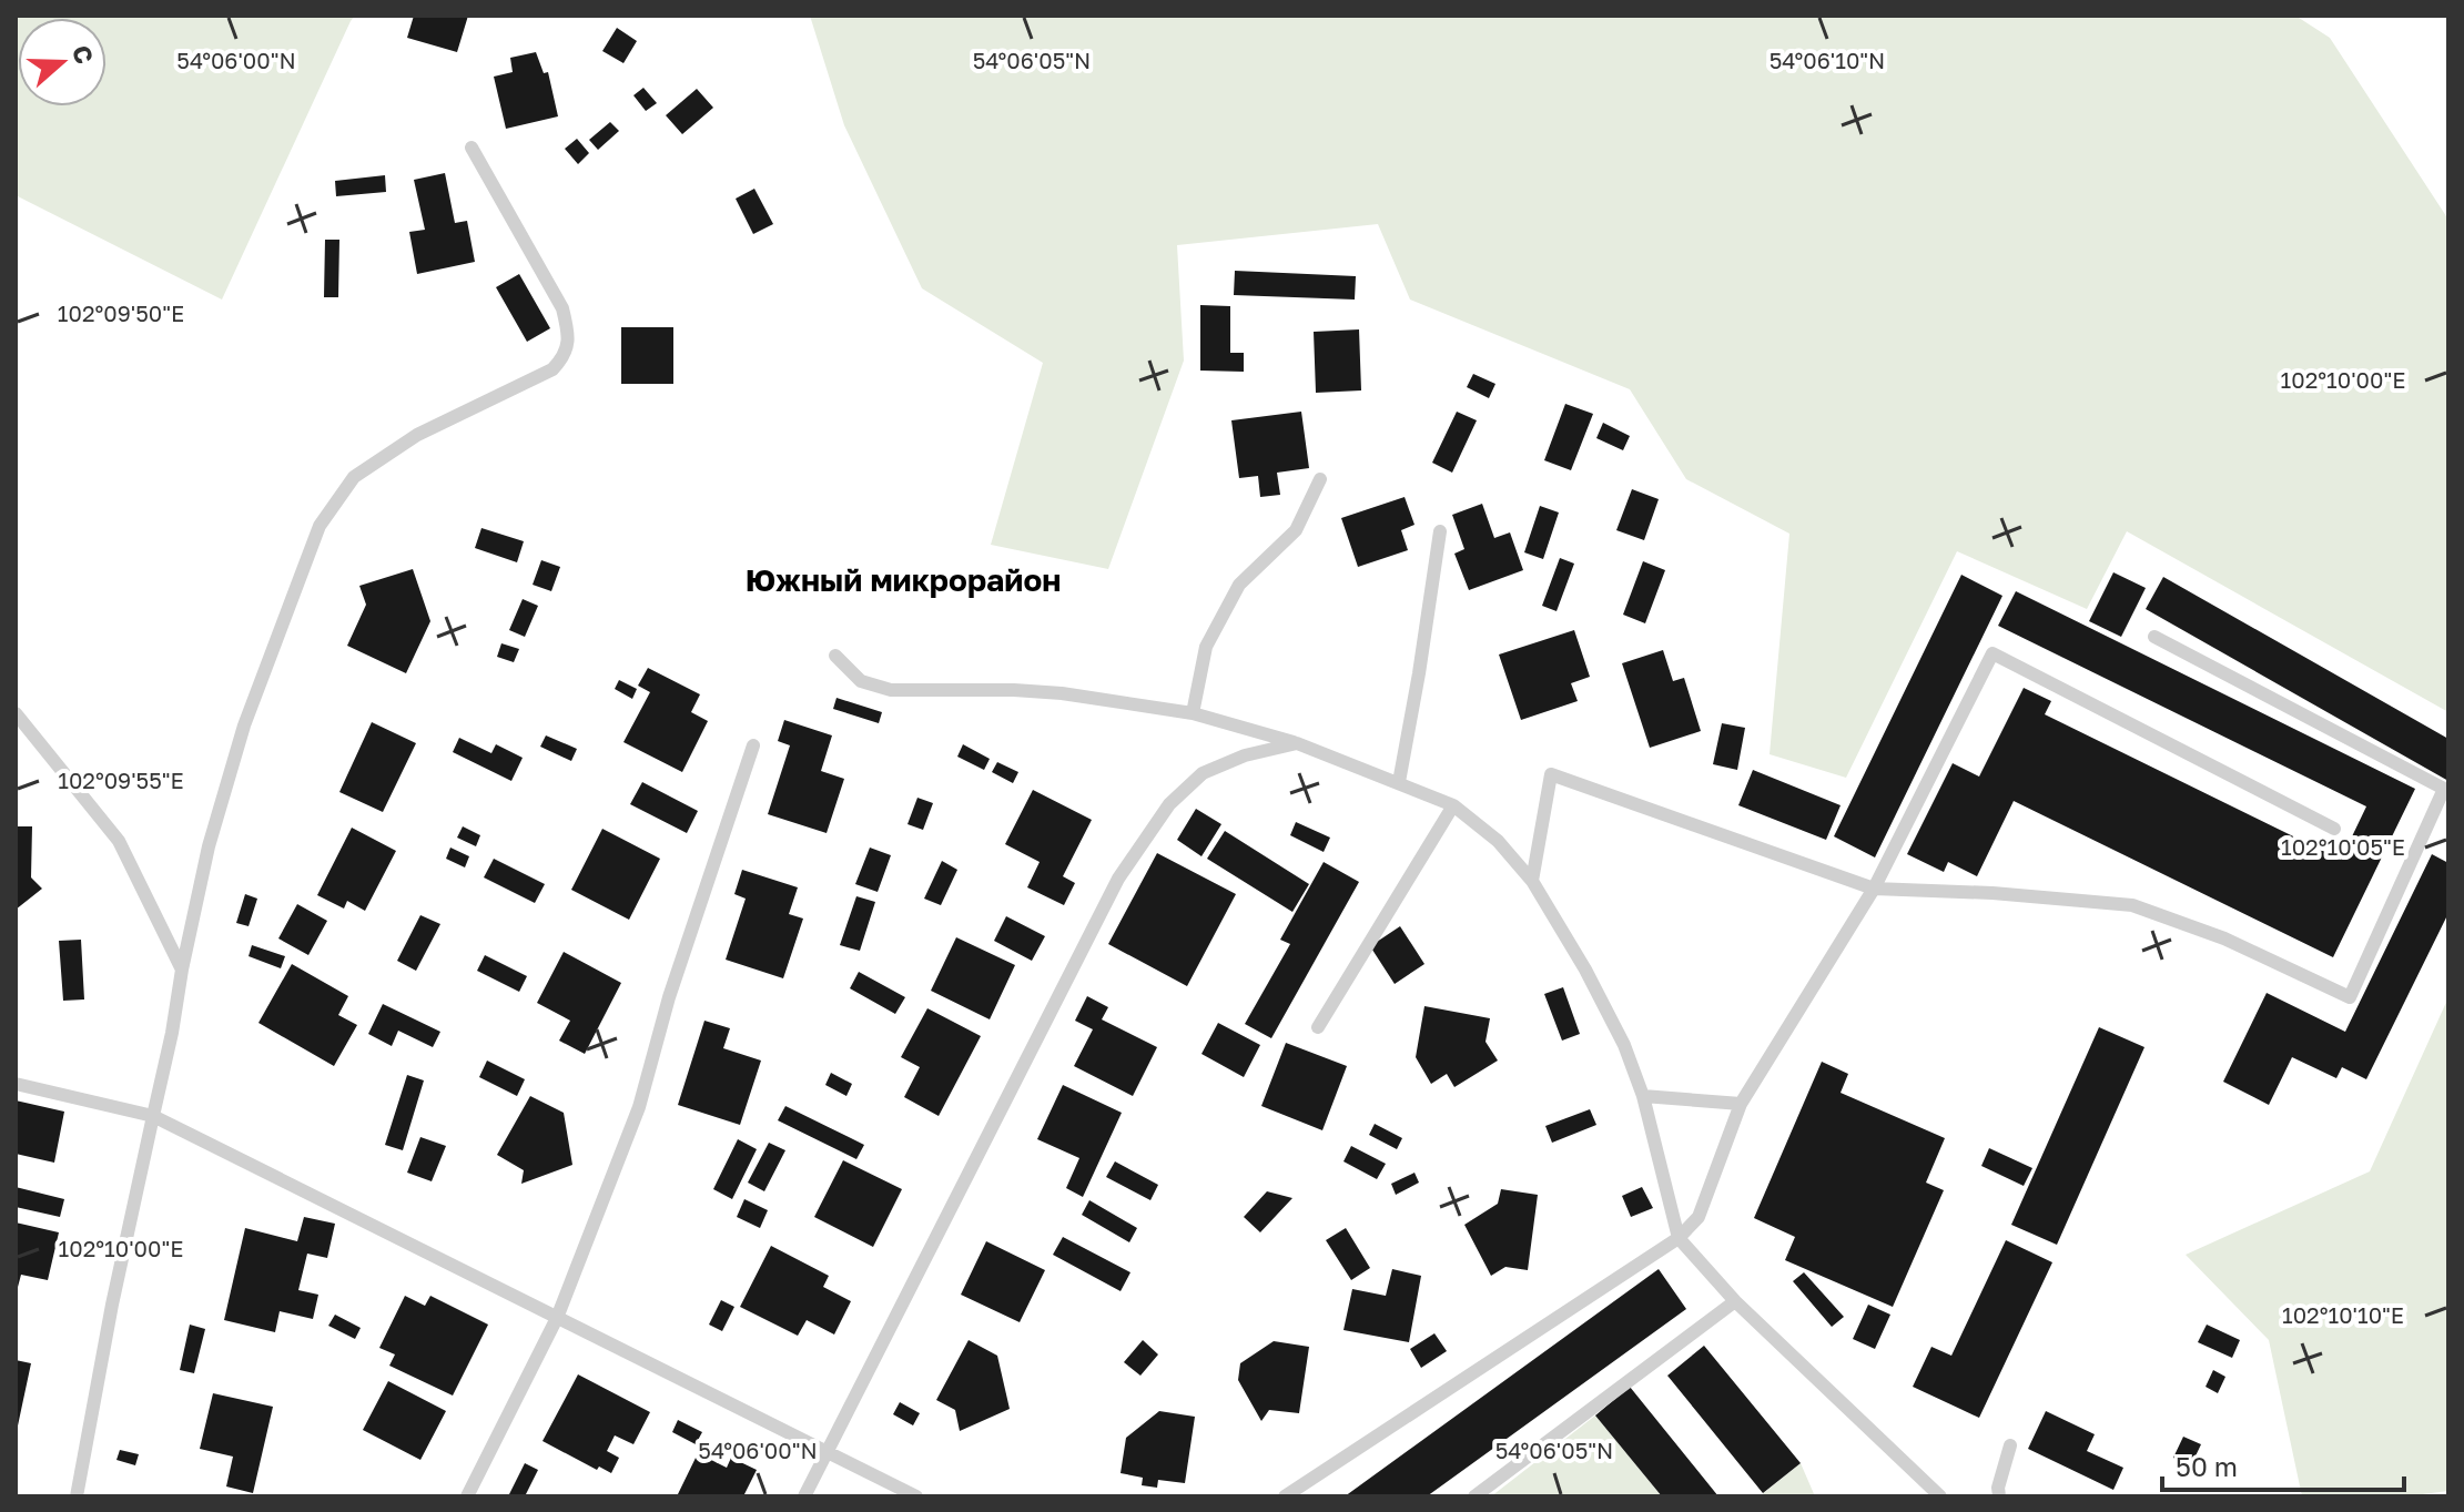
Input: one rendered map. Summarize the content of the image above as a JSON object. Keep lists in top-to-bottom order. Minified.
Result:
{"districts":["Южный микрорайон"],"scale_bar":"50 m","north":"right","coordinates":["54°06'00\"N","54°06'05\"N","54°06'10\"N","102°09'50\"E","102°10'00\"E","102°09'55\"E","102°10'05\"E","102°10'10\"E"]}
